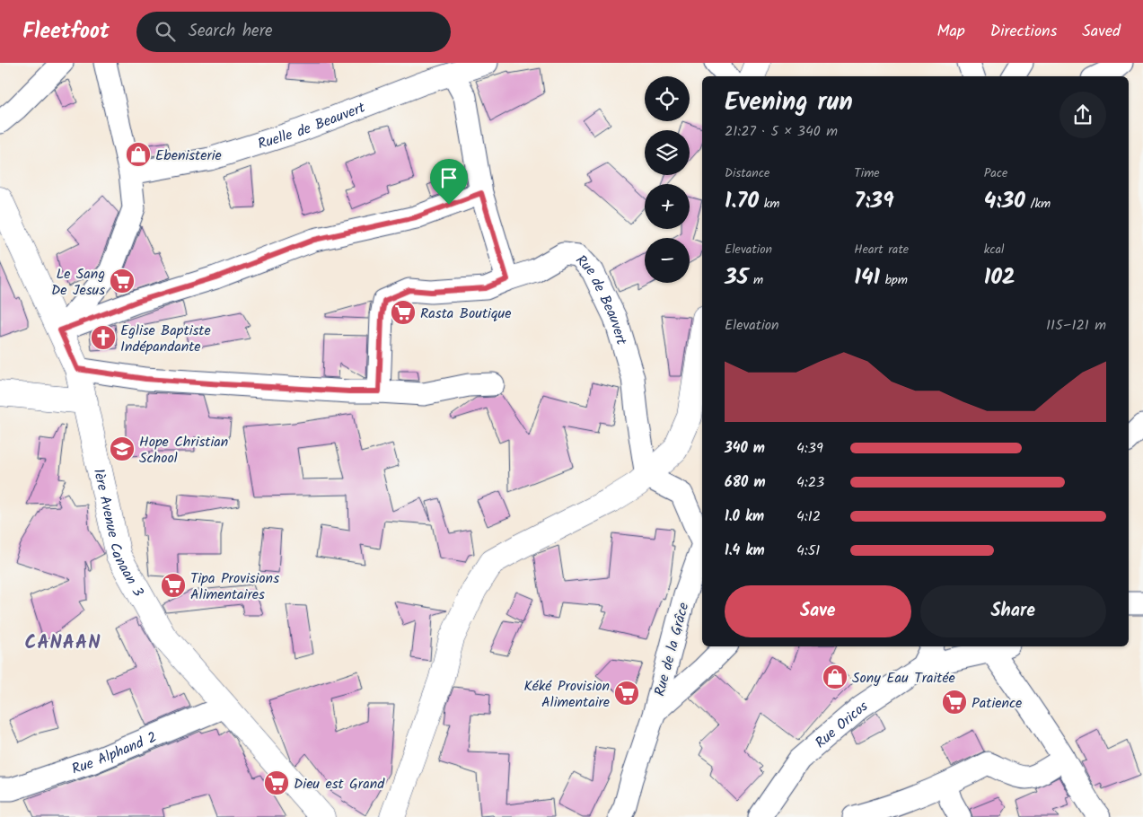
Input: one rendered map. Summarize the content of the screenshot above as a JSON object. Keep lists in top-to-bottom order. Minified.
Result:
{"streets":{"street":["Ruelle de Beauvert","Rue de Beauvert","1ère Avenue Canaan 3","Rue de la Grâce","Rue Oricos","Rue Alphand 2"]},"crossings":[["Rue de Beauvert","Rue de la Grâce"],["1ère Avenue Canaan 3","Rue Alphand 2"]],"districts":["CANAAN"],"places":{"shop":["Ebenisterie","Sony Eau Traitée"],"supermarket":["Le Sang De Jesus","Rasta Boutique","Tipa Provisions Alimentaires","Kéké Provision Alimentaire","Patience","Dieu est Grand"],"church":["Eglise Baptiste Indépandante"],"school or university":["Hope Christian School"]},"page":{"header":"Fleetfoot","search":"Search here","nav":["Map","Directions","Saved"],"map_buttons":["+","−"],"heading":["Evening run","21:27 · 5 × 340 m"],"stats":[["Distance","1.70 km"],["Time","7:39"],["Pace","4:30 /km"],["Elevation","35 m"],["Heart rate","141 bpm"],["kcal","102"]],"chart":["Elevation","115–121 m"],"list":[{"name":"340 m","note":"4:39"},{"name":"680 m","note":"4:23"},{"name":"1.0 km","note":"4:12"},{"name":"1.4 km","note":"4:51"}],"buttons":["Save","Share"]}}
